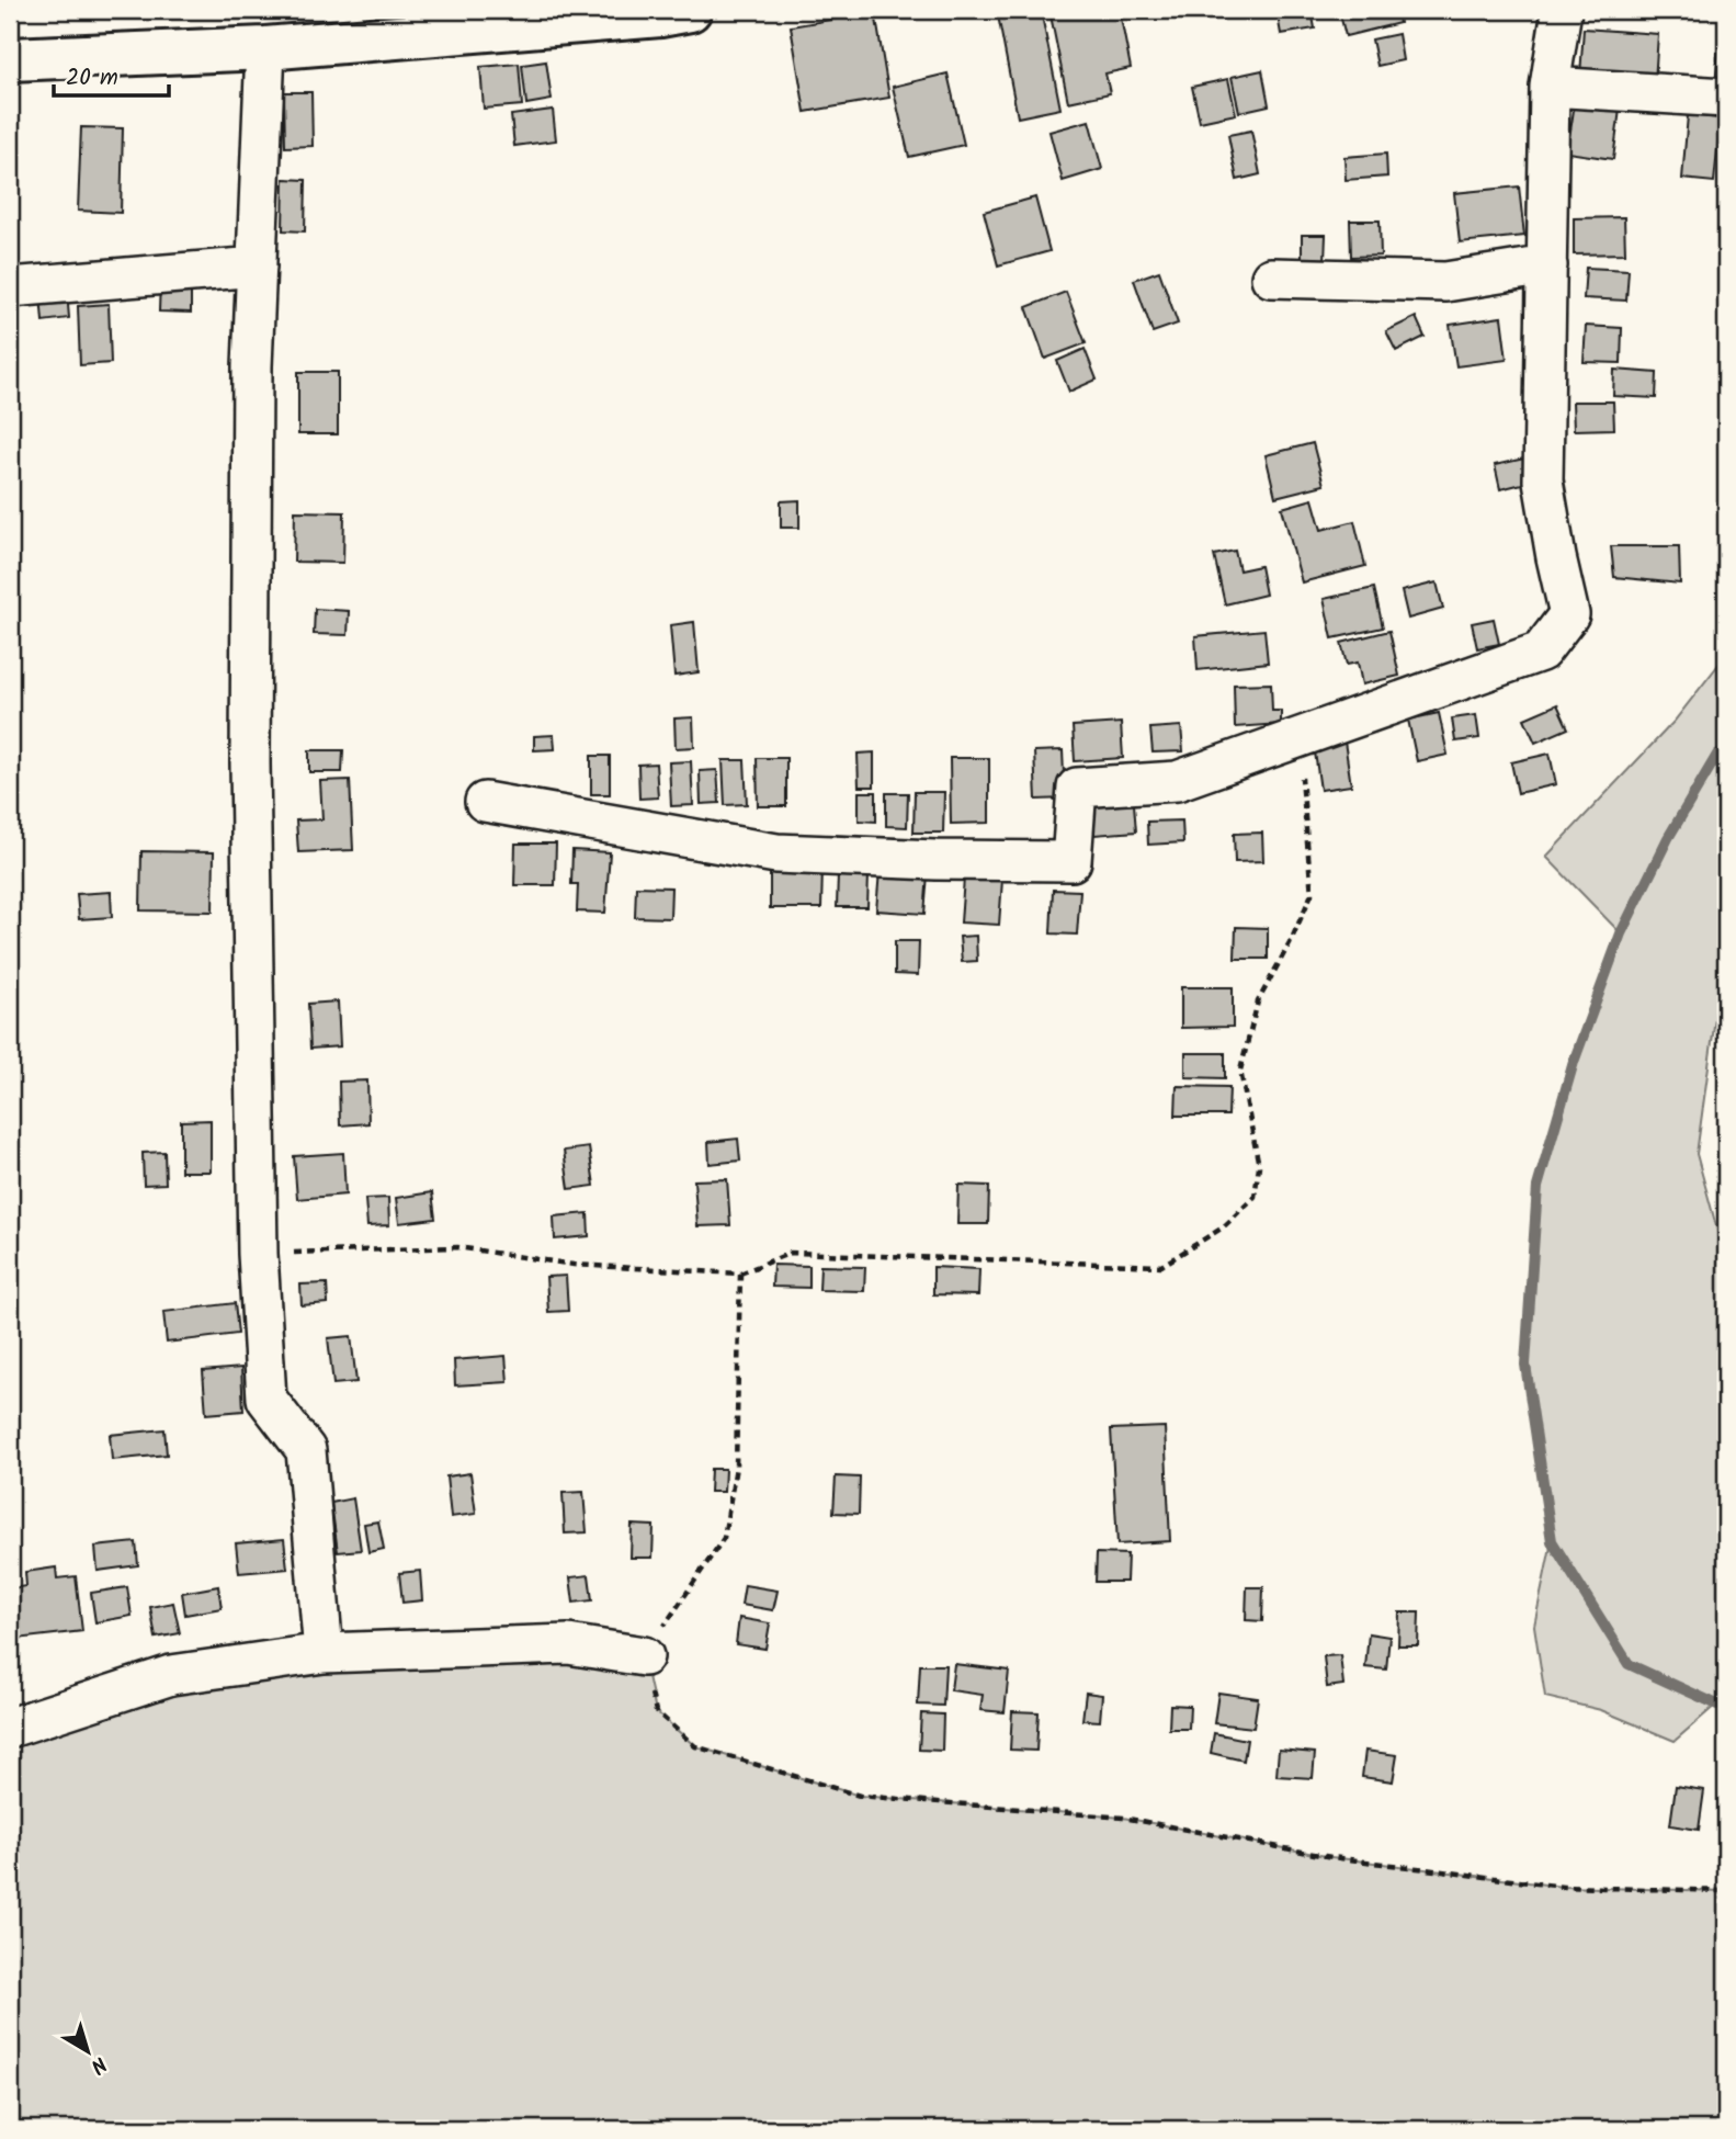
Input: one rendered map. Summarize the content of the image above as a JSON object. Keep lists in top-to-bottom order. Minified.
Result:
{"scale_bar":"20 m","north":"bottom right"}
